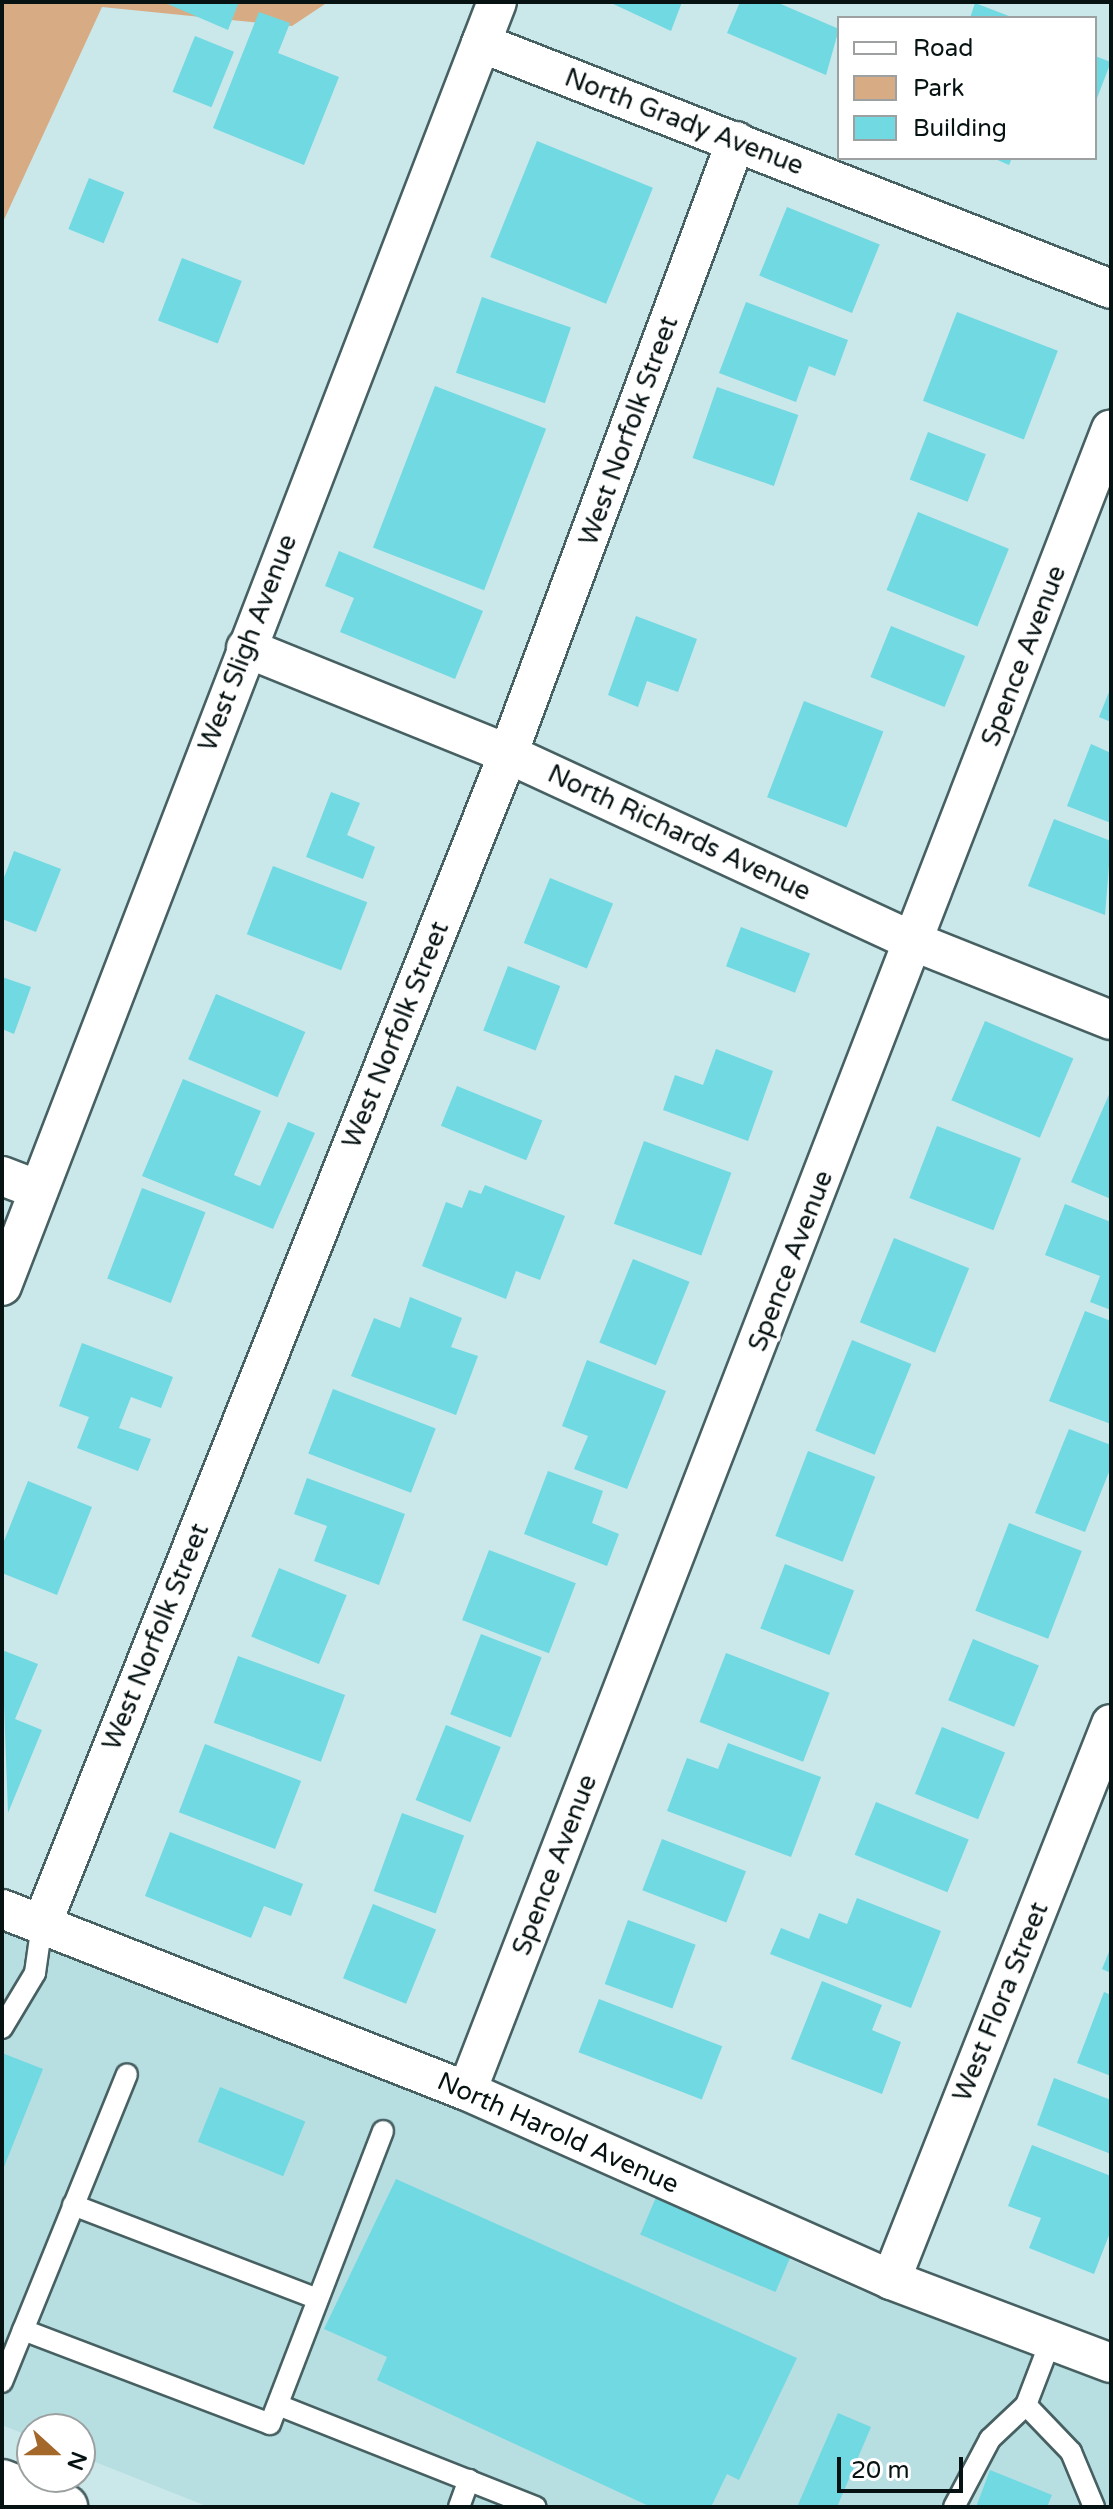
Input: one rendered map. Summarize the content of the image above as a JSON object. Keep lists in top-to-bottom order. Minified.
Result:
{"streets":{"street":["North Grady Avenue","West Norfolk Street","West Sligh Avenue","Spence Avenue","North Richards Avenue","West Flora Street","North Harold Avenue"]},"crossings":[["North Grady Avenue","West Norfolk Street"],["North Grady Avenue","West Sligh Avenue"],["West Norfolk Street","North Richards Avenue"],["West Norfolk Street","North Harold Avenue"],["West Sligh Avenue","North Richards Avenue"],["Spence Avenue","North Richards Avenue"],["Spence Avenue","North Harold Avenue"],["West Flora Street","North Harold Avenue"]],"legend":["Road","Park","Building"],"scale_bar":"20 m","north":"right"}
